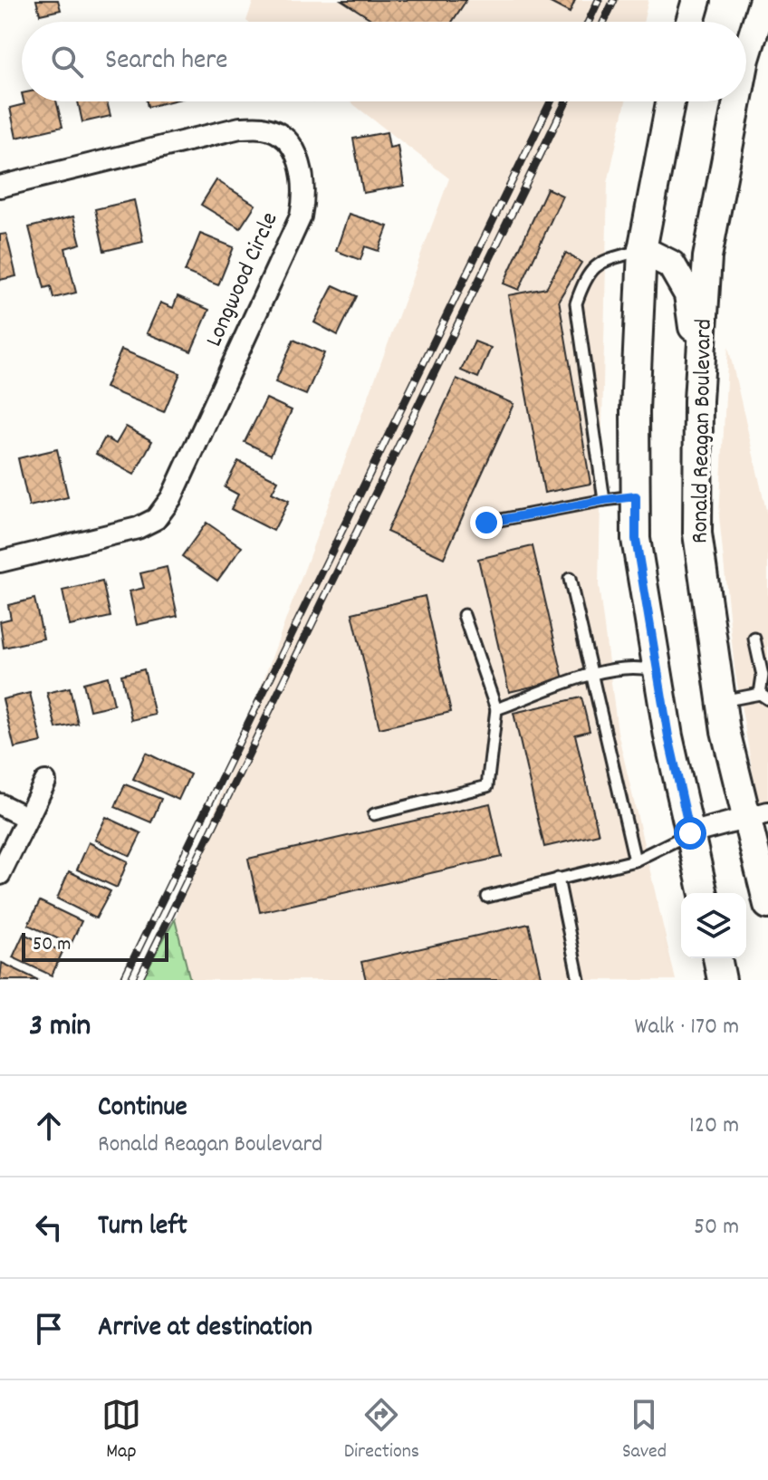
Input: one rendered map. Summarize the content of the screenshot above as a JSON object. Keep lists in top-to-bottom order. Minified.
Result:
{"streets":{"main road":["Ronald Reagan Boulevard"],"street":["Longwood Circle"]},"scale_bar":"50 m","page":{"search":"Search here","scale":"50 m","heading":["3 min","Walk · 170 m"],"list":[["Continue","Ronald Reagan Boulevard","120 m"],["Turn left","50 m"],"Arrive at destination"],"nav":["Map","Directions","Saved"]}}
